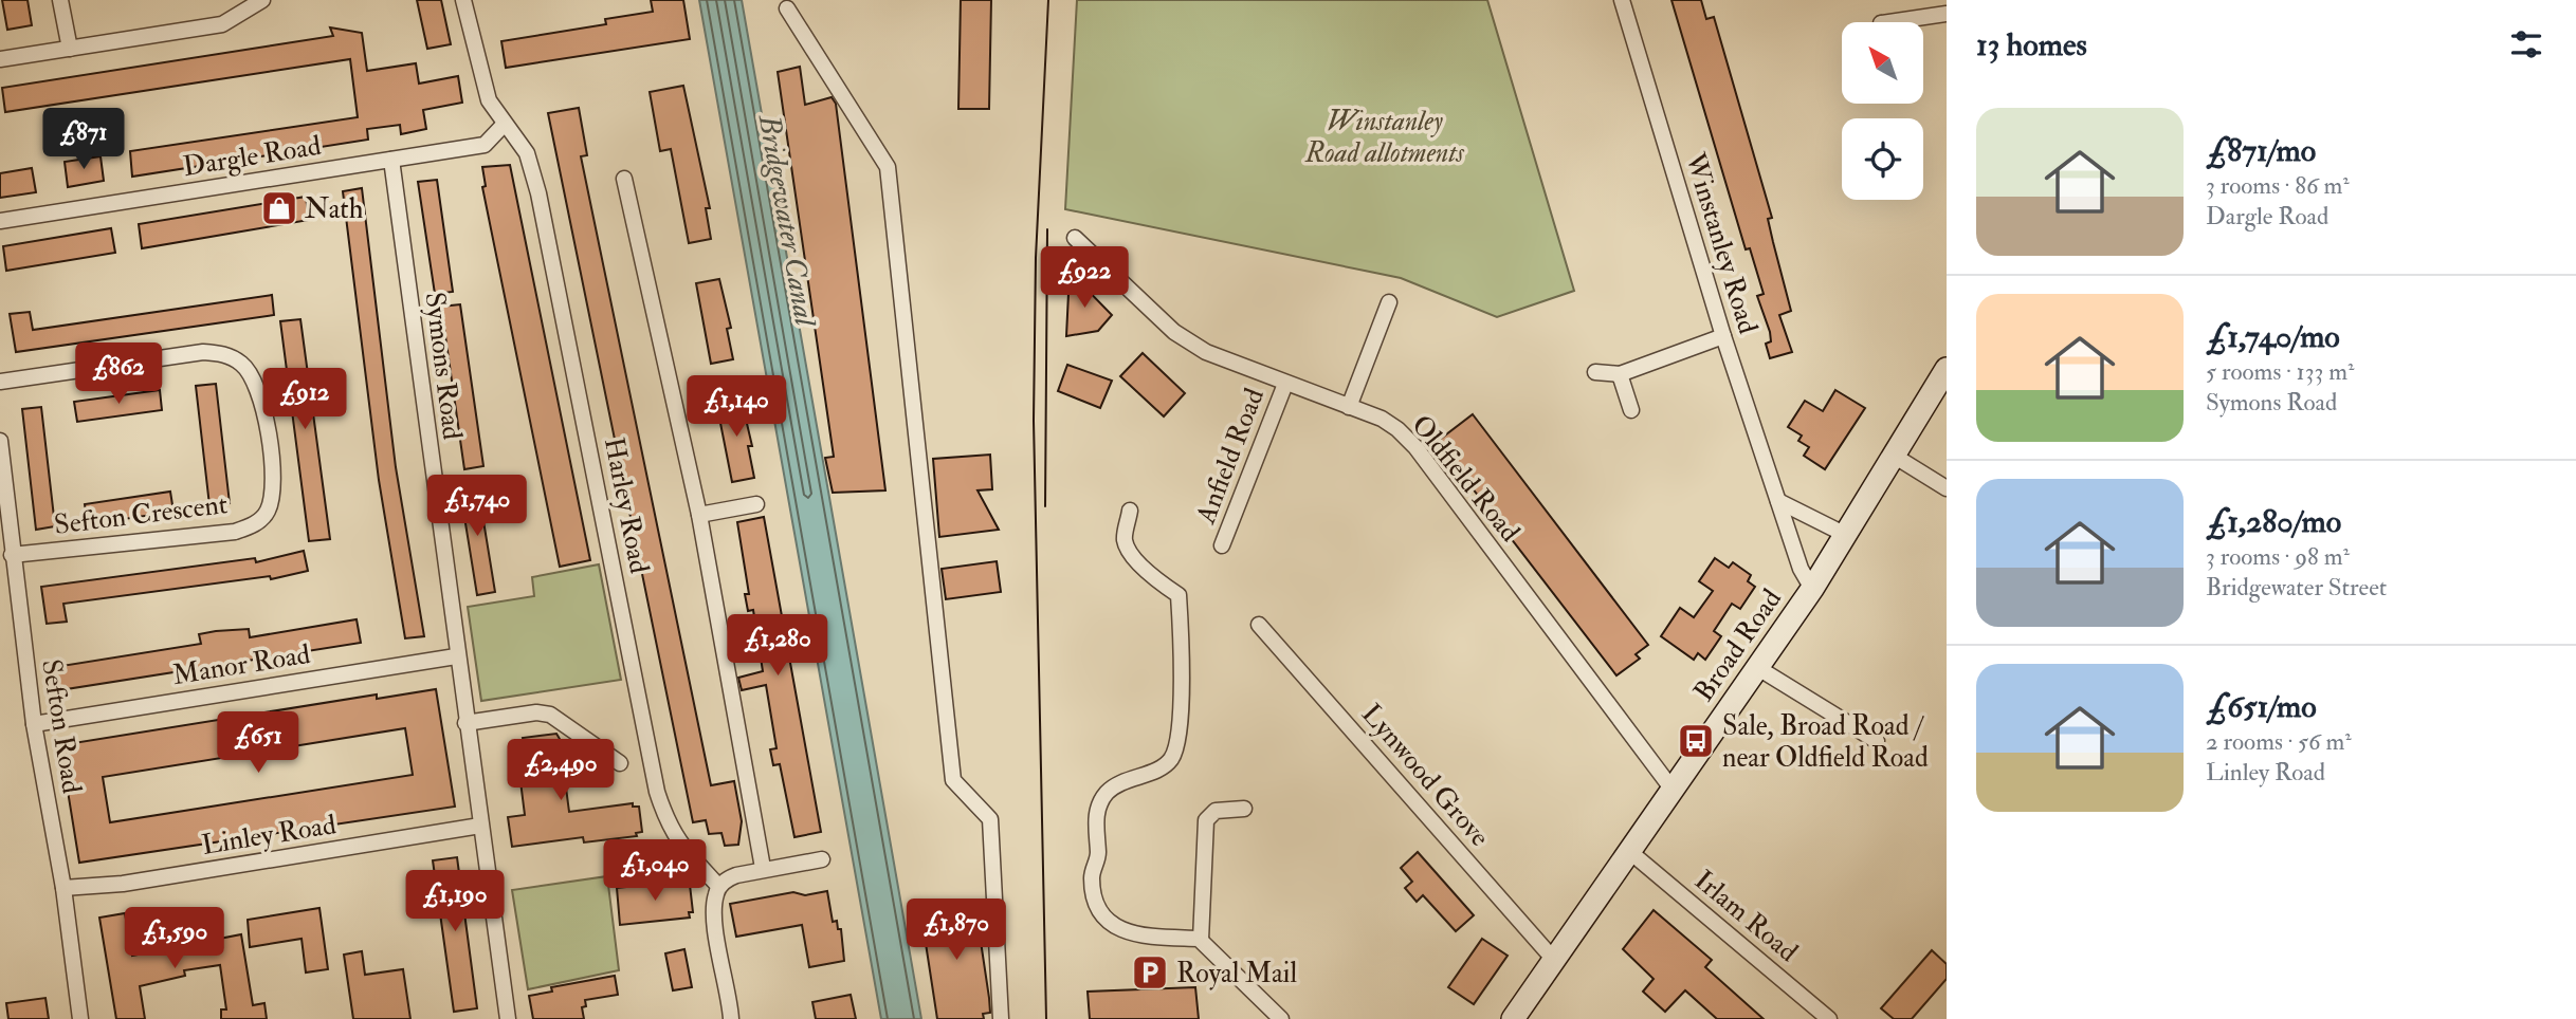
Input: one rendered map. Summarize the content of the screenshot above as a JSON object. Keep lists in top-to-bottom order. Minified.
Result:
{"streets":{"street":["Dargle Road","Winstanley Road","Symons Road","Anfield Road","Oldfield Road","Harley Road","Sefton Crescent","Broad Road","Manor Road","Sefton Road","Lynwood Grove","Linley Road","Irlam Road"]},"crossings":[["Dargle Road","Symons Road"],["Dargle Road","Harley Road"],["Winstanley Road","Broad Road"],["Symons Road","Manor Road"],["Symons Road","Linley Road"],["Anfield Road","Oldfield Road"],["Oldfield Road","Broad Road"],["Sefton Crescent","Sefton Road"],["Broad Road","Lynwood Grove"],["Broad Road","Irlam Road"],["Manor Road","Sefton Road"],["Sefton Road","Linley Road"]],"water":["Bridgewater Canal"],"parks":["Winstanley Road allotments"],"places":{"shop":["Nath"],"bus stop":["Sale, Broad Road / near Oldfield Road"],"parking":["Royal Mail"]},"north":"top left","page":{"heading":"13 homes","list":[{"name":"£871/mo","note":"3 rooms · 86 m² · Dargle Road"},{"name":"£1,740/mo","note":"5 rooms · 133 m² · Symons Road"},{"name":"£1,280/mo","note":"3 rooms · 98 m² · Bridgewater Street"},{"name":"£651/mo","note":"2 rooms · 56 m² · Linley Road"}],"price":["£871","£922","£862","£912","£1,140","£1,740","£1,280","£651","£2,490","£1,040","£1,190","£1,870","£1,590"]}}
